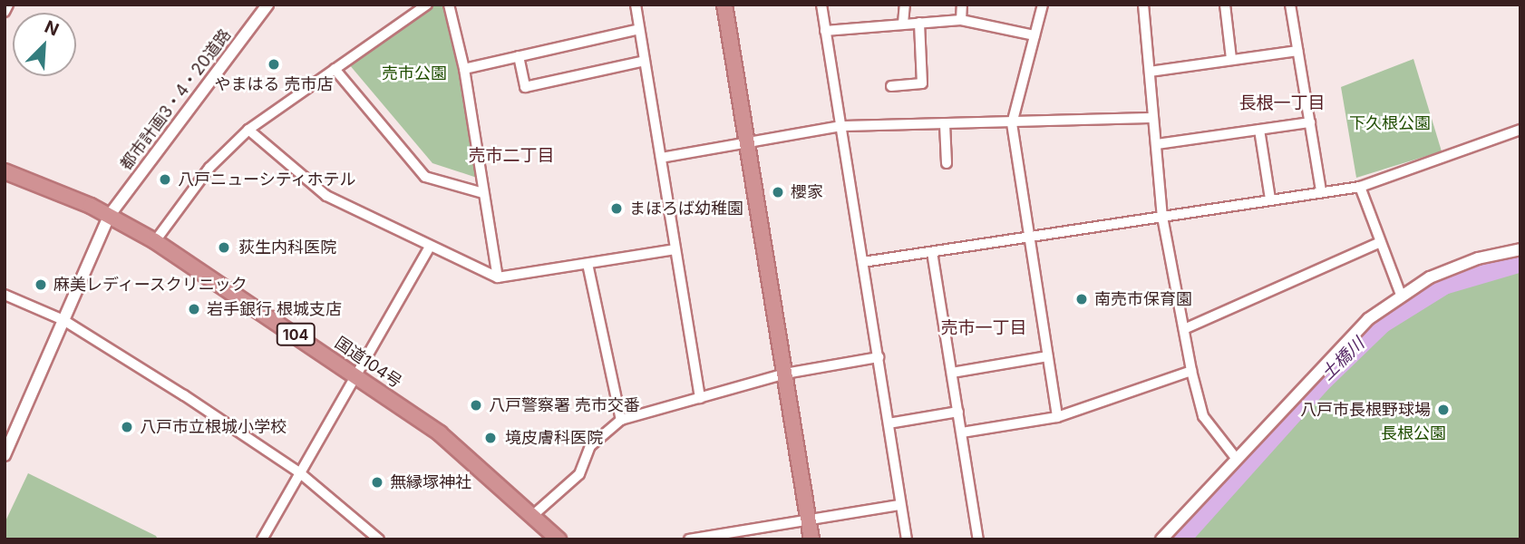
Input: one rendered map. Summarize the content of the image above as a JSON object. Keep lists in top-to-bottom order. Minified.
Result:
{"streets":{"highway":["104","国道104号"],"street":["都市計画3・4・20道路"]},"crossings":[["都市計画3・4・20道路","国道104号"]],"districts":["長根一丁目","売市二丁目","売市一丁目"],"water":["土橋川"],"parks":["売市公園","下久根公園","長根公園"],"places":["やまはる 売市店","八戸ニューシティホテル","櫻家","まほろば幼稚園","荻生内科医院","麻美レディースクリニック","南売市保育園","岩手銀行 根城支店","八戸警察署 売市交番","八戸市長根野球場","八戸市立根城小学校","境皮膚科医院","無縁塚神社"],"north":"top right"}
